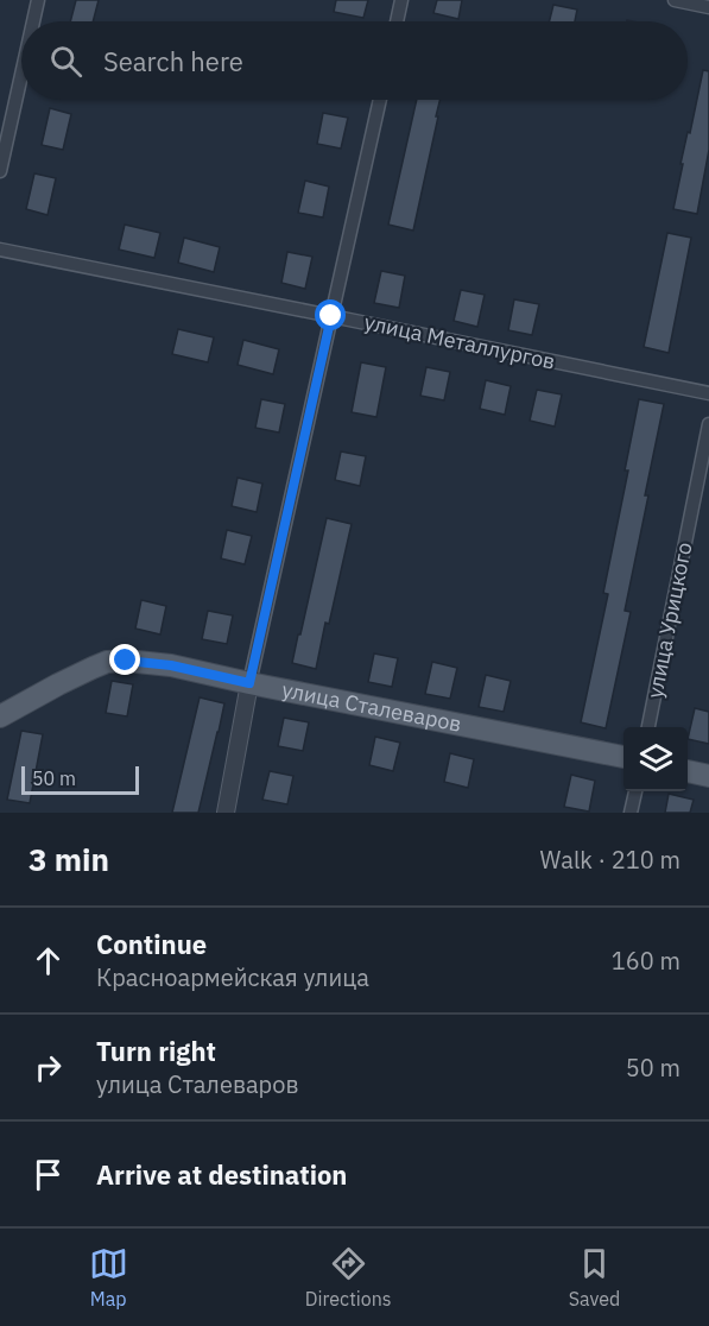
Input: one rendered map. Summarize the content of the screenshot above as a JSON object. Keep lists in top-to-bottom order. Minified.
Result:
{"streets":{"main road":["улица Сталеваров"],"street":["улица Металлургов","улица Урицкого"]},"scale_bar":"50 m","page":{"search":"Search here","scale":"50 m","heading":["3 min","Walk · 210 m"],"list":[["Continue","Красноармейская улица","160 m"],["Turn right","улица Сталеваров","50 m"],"Arrive at destination"],"nav":["Map","Directions","Saved"]}}
